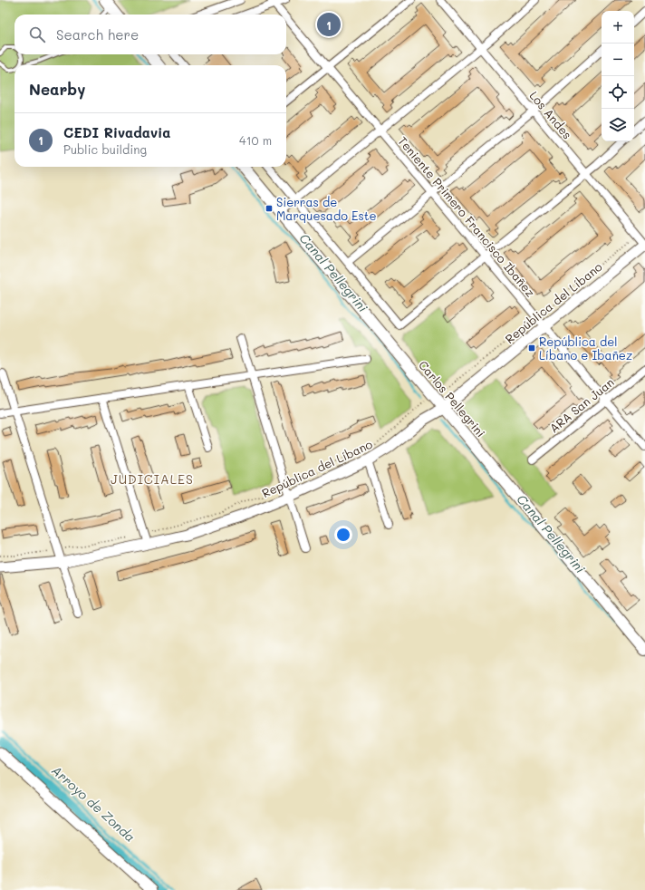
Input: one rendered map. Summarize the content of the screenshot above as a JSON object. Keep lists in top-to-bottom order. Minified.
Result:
{"streets":{"main road":["Carlos Pellegrini"],"street":["Los Andes","Teniente Primero Francisco Ibañez","República del Líbano","ARA San Juan"]},"crossings":[["Los Andes","República del Líbano"],["Teniente Primero Francisco Ibañez","República del Líbano"],["Teniente Primero Francisco Ibañez","ARA San Juan"],["República del Líbano","Carlos Pellegrini"]],"districts":["JUDICIALES"],"water":["Canal Pellegrini","Arroyo de Zonda"],"places":{"transit":["Sierras de Marquesado Este","República del Líbano e Ibañez"]},"page":{"map_buttons":["+","−"],"pins":"1","search":"Search here","heading":"Nearby","list":[{"mark":"1","name":"CEDI Rivadavia","note":"Public building","value":"410 m"}]}}
